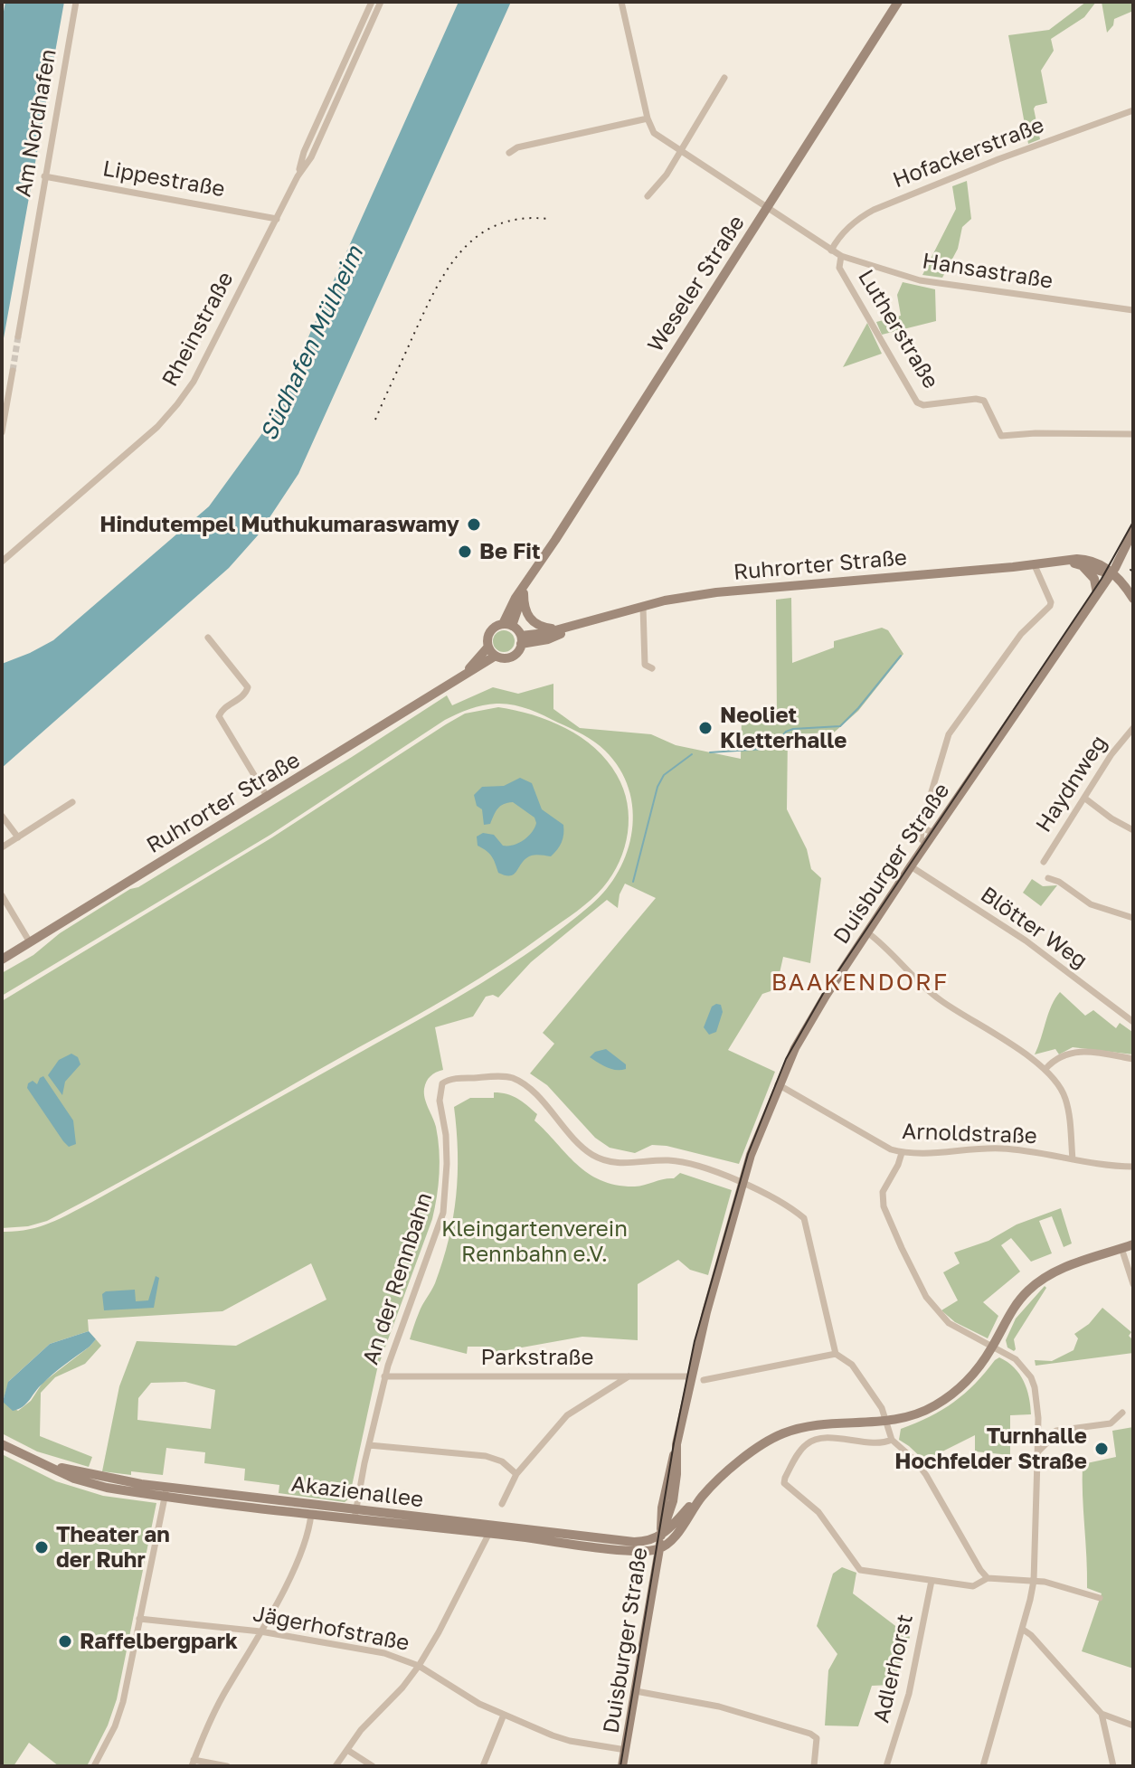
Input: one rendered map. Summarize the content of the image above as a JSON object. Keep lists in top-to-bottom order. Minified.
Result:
{"streets":{"main road":["Weseler Straße","Ruhrorter Straße","Duisburger Straße","Akazienallee"],"street":["Am Nordhafen","Hofackerstraße","Lippestraße","Hansastraße","Rheinstraße","Lutherstraße","Haydnweg","Blötter Weg","Arnoldstraße","An der Rennbahn","Parkstraße","Jägerhofstraße","Adlerhorst"]},"crossings":[["Am Nordhafen","Lippestraße"],["Hofackerstraße","Hansastraße"],["Lippestraße","Rheinstraße"],["Hansastraße","Weseler Straße"],["Hansastraße","Lutherstraße"],["Weseler Straße","Ruhrorter Straße"],["Ruhrorter Straße","Duisburger Straße"],["Duisburger Straße","Blötter Weg"],["Duisburger Straße","Arnoldstraße"],["Duisburger Straße","An der Rennbahn"],["Duisburger Straße","Parkstraße"],["Duisburger Straße","Akazienallee"],["Duisburger Straße","Jägerhofstraße"],["An der Rennbahn","Parkstraße"],["An der Rennbahn","Akazienallee"]],"districts":["BAAKENDORF"],"water":["Südhafen Mülheim"],"parks":["Kleingartenverein Rennbahn e.V."],"places":["Hindutempel Muthukumaraswamy","Be Fit","Neoliet Kletterhalle","Turnhalle Hochfelder Straße","Theater an der Ruhr","Raffelbergpark"]}
